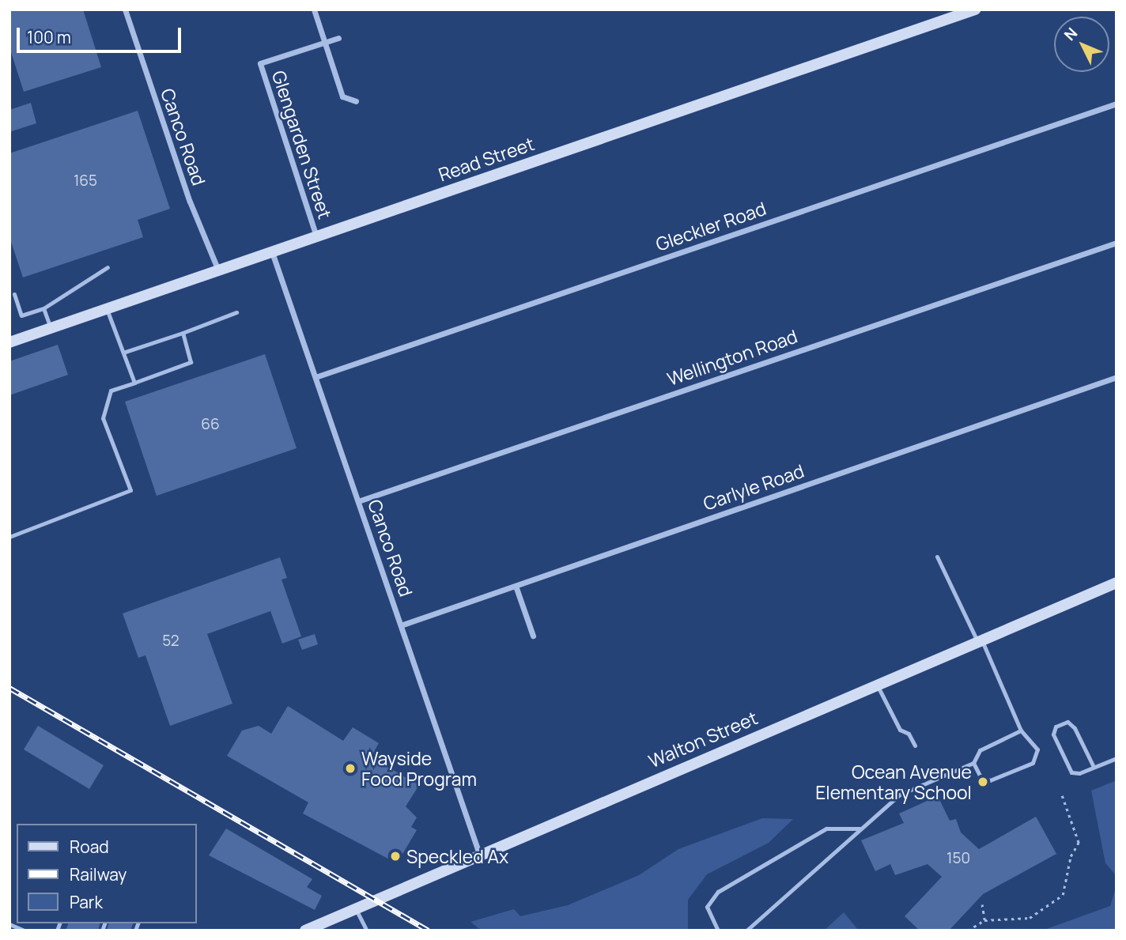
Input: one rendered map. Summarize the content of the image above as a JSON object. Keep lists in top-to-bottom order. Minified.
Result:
{"streets":{"street":["Canco Road","Glengarden Street","Read Street","Gleckler Road","Wellington Road","Carlyle Road","Walton Street"]},"crossings":[["Canco Road","Read Street"],["Canco Road","Gleckler Road"],["Canco Road","Wellington Road"],["Canco Road","Carlyle Road"],["Canco Road","Walton Street"],["Glengarden Street","Read Street"]],"places":["Wayside Food Program","Ocean Avenue Elementary School","Speckled Ax"],"house_numbers":["165","66","52","150"],"legend":["Road","Railway","Park"],"scale_bar":"100 m","north":"top left"}
